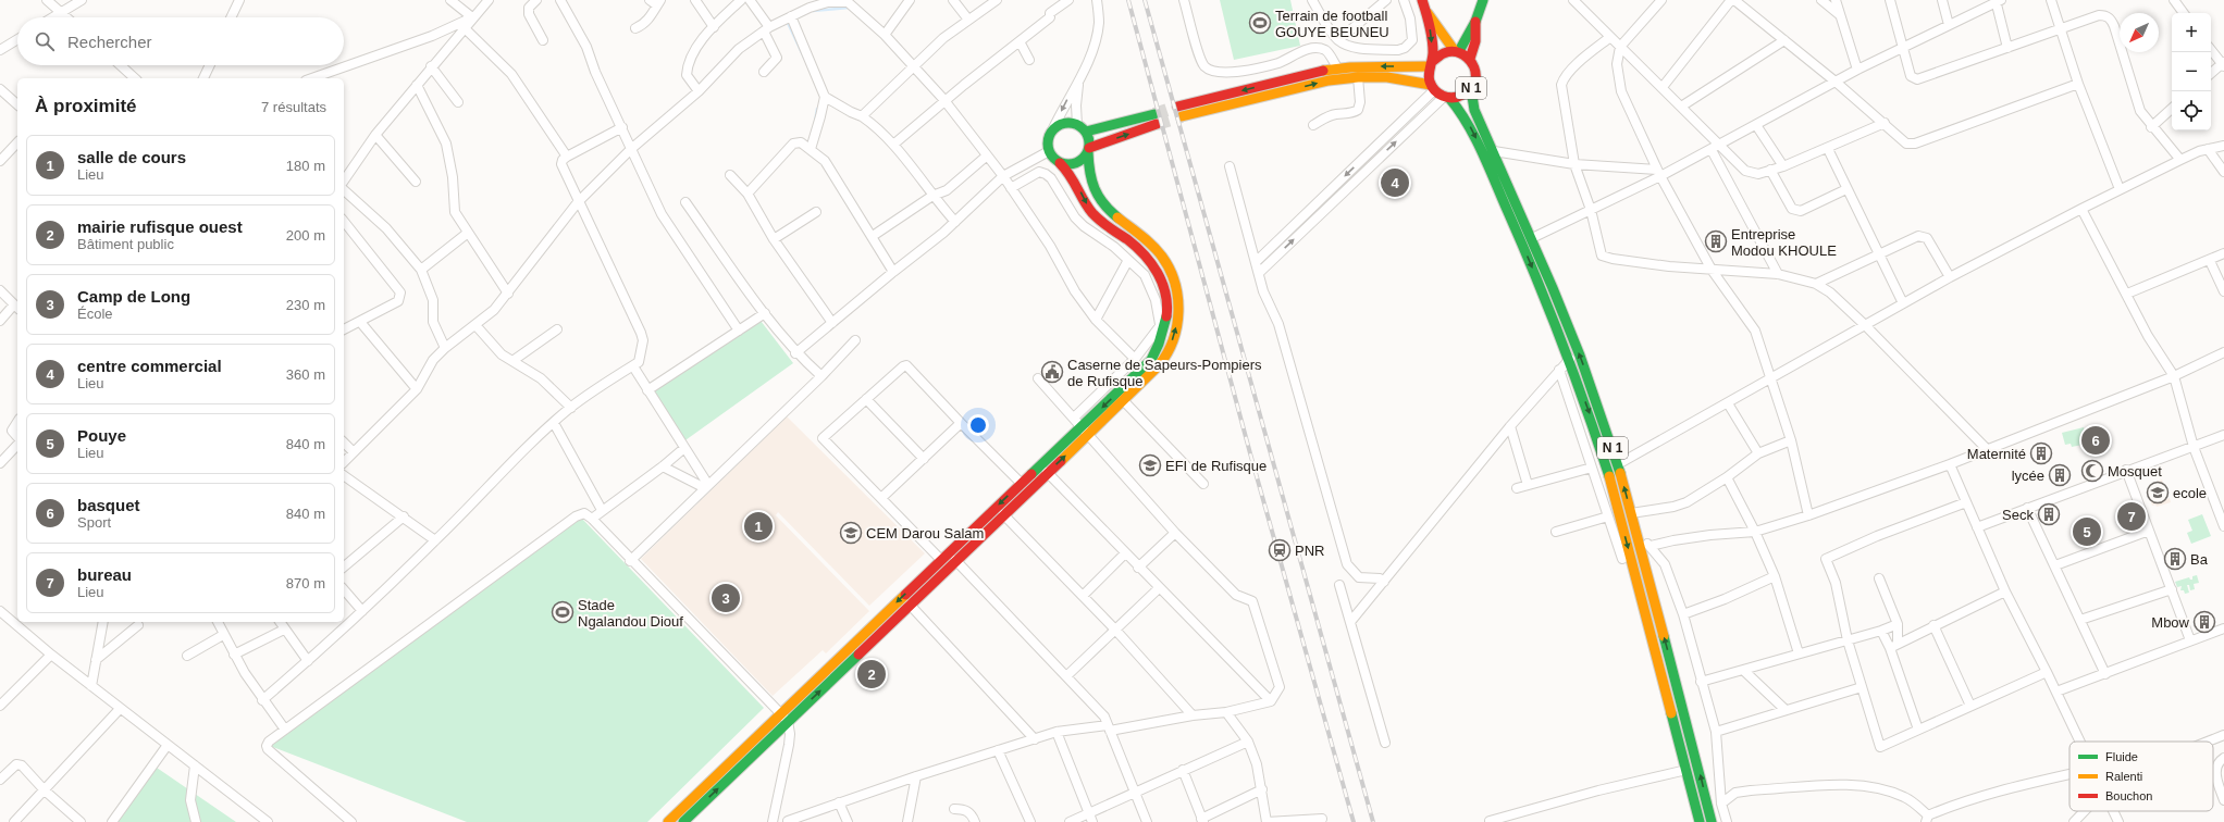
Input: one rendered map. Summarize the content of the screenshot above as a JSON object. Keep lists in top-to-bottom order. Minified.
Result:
{"streets":{"main road":["N 1"]},"places":{"sports":["Terrain de football GOUYE BEUNEU","Stade Ngalandou Diouf"],"building":["Entreprise Modou KHOULE","Maternité","lycée","Seck","Ba","Mbow"],"public building":["Caserne de Sapeurs-Pompiers de Rufisque"],"school or university":["EFI de Rufisque","ecole","CEM Darou Salam"],"mosque":["Mosquet"],"station":["PNR"]},"legend":["Fluide","Ralenti","Bouchon"],"north":"bottom left","page":{"map_buttons":["+","−"],"search":"Rechercher","heading":["À proximité","7 résultats"],"list":[{"mark":"1","name":"salle de cours","note":"Lieu","value":"180 m"},{"mark":"2","name":"mairie rufisque ouest","note":"Bâtiment public","value":"200 m"},{"mark":"3","name":"Camp de Long","note":"École","value":"230 m"},{"mark":"4","name":"centre commercial","note":"Lieu","value":"360 m"},{"mark":"5","name":"Pouye","note":"Lieu","value":"840 m"},{"mark":"6","name":"basquet","note":"Sport","value":"840 m"},{"mark":"7","name":"bureau","note":"Lieu","value":"870 m"}],"pins":["4","6","7","1","5","3","2"]}}
